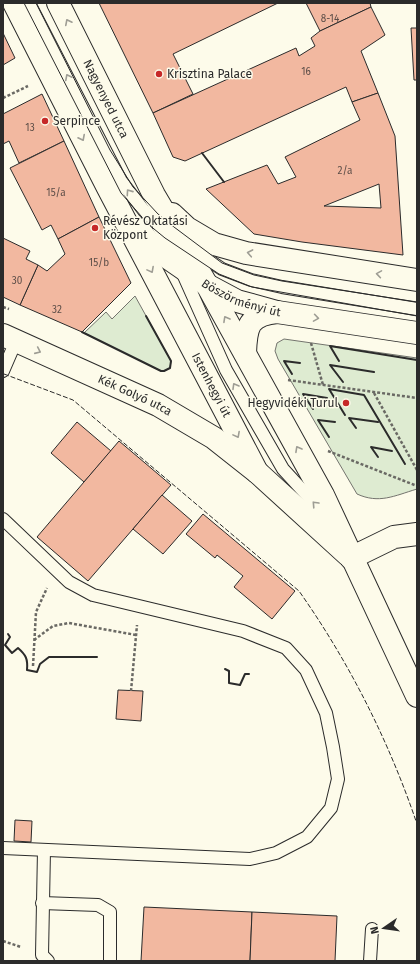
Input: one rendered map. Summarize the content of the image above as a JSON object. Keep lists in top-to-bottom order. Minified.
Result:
{"streets":{"street":["Nagyenyed utca","Böszörményi út","Istenhegyi út","Kék Golyó utca"]},"crossings":[["Nagyenyed utca","Istenhegyi út"],["Böszörményi út","Istenhegyi út"],["Istenhegyi út","Kék Golyó utca"]],"places":["Krisztina Palace","Serpince","Révész Oktatási Központ","Hegyvidéki Turul"],"house_numbers":["8-14","16","13","2/a","15/a","15/b","30","32"],"north":"left"}
